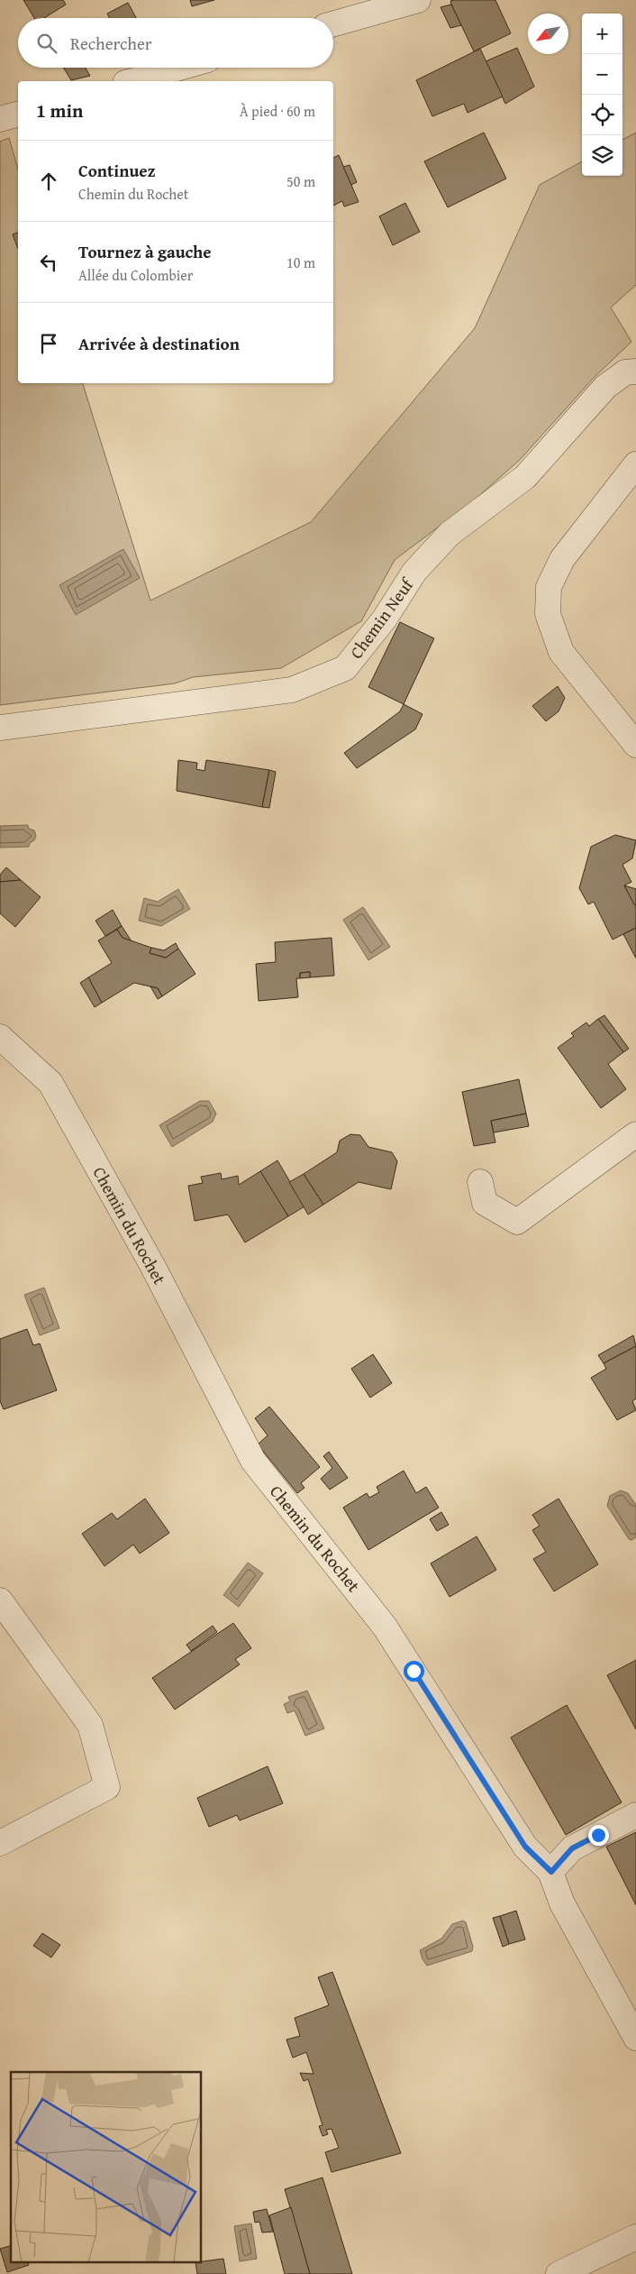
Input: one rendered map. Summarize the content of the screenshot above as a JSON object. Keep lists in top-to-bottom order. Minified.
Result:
{"streets":{"street":["Chemin Neuf","Chemin du Rochet"]},"north":"bottom left","page":{"map_buttons":["+","−"],"search":"Rechercher","heading":["1 min","À pied · 60 m"],"list":[["Continuez","Chemin du Rochet","50 m"],["Tournez à gauche","Allée du Colombier","10 m"],"Arrivée à destination"]}}
